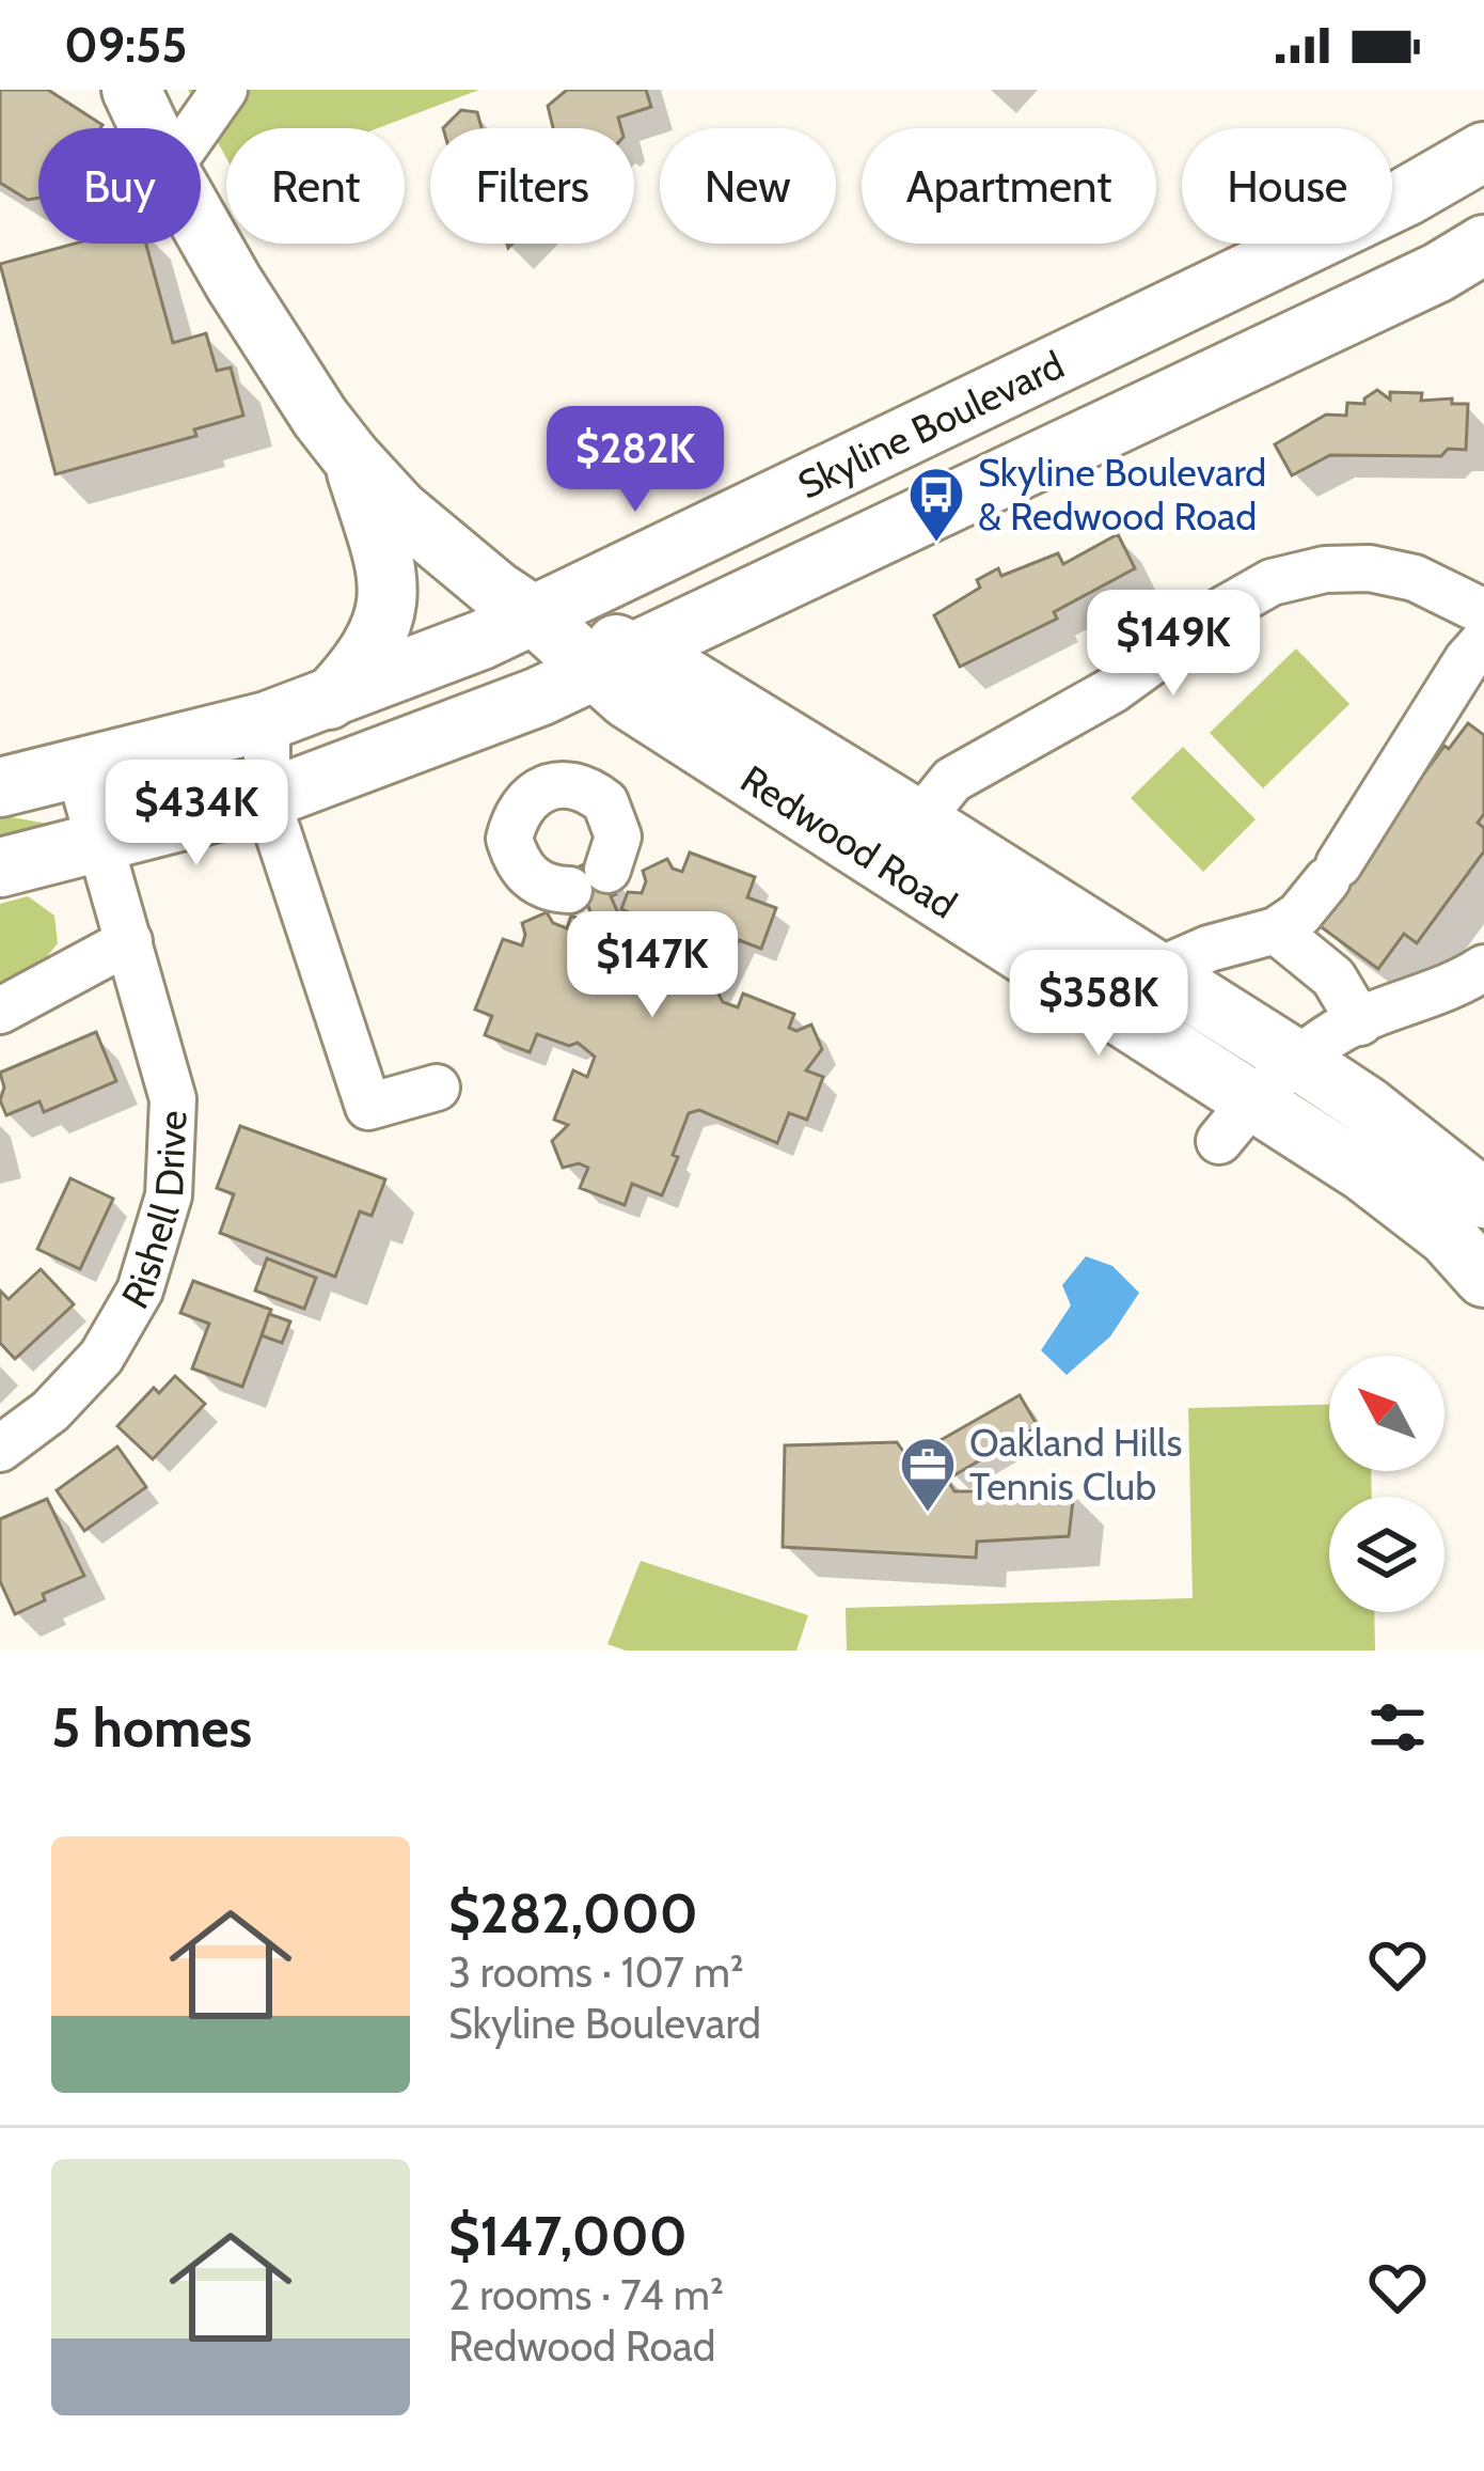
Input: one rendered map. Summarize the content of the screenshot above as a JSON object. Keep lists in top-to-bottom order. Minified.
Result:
{"streets":{"main road":["Skyline Boulevard","Redwood Road"],"street":["Rishell Drive"]},"crossings":[["Skyline Boulevard","Redwood Road"],["Skyline Boulevard","Rishell Drive"]],"places":{"bus stop":["Skyline Boulevard & Redwood Road"],"office":["Oakland Hills Tennis Club"]},"north":"top left","page":{"status":"09:55","chip":["Buy","Rent","Filters","New","Apartment","House"],"price":["$282K","$149K","$434K","$147K","$358K"],"heading":"5 homes","list":[{"name":"$282,000","note":"3 rooms · 107 m² · Skyline Boulevard"},{"name":"$147,000","note":"2 rooms · 74 m² · Redwood Road"}]}}
